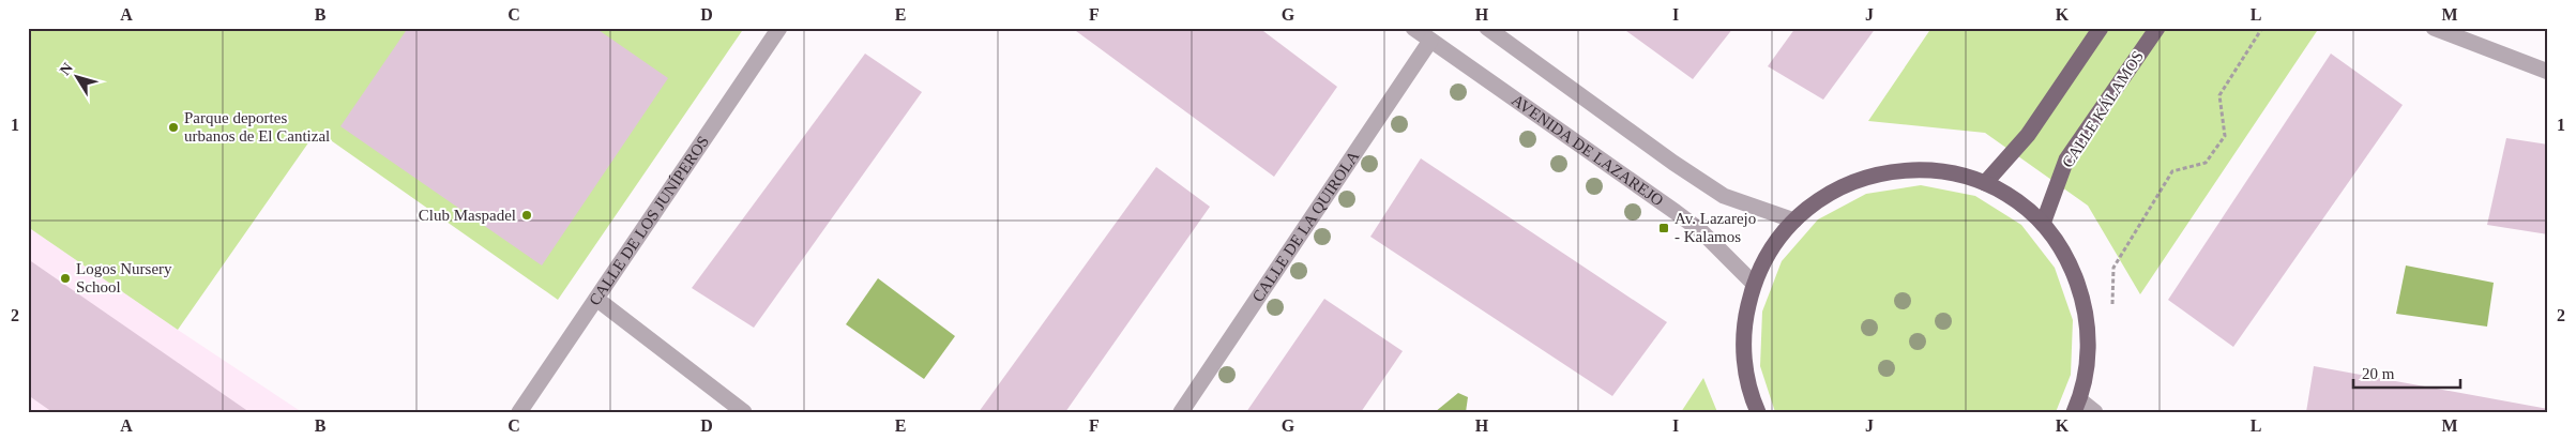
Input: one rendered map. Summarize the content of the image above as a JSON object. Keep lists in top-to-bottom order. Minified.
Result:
{"streets":{"main road":["CALLE KÁLAMOS"],"street":["AVENIDA DE LAZAREJO","CALLE DE LOS JUNÍPEROS","CALLE DE LA QUIROLA"]},"crossings":[["AVENIDA DE LAZAREJO","CALLE DE LA QUIROLA"]],"places":{"other":["Parque deportes urbanos de El Cantizal","Club Maspadel","Logos Nursery School"],"transit":["Av. Lazarejo - Kalamos"]},"scale_bar":"20 m","north":"top left","grid":{"columns":["A","B","C","D","E","F","G","H","I","J","K","L","M"],"rows":["1","2"]}}
